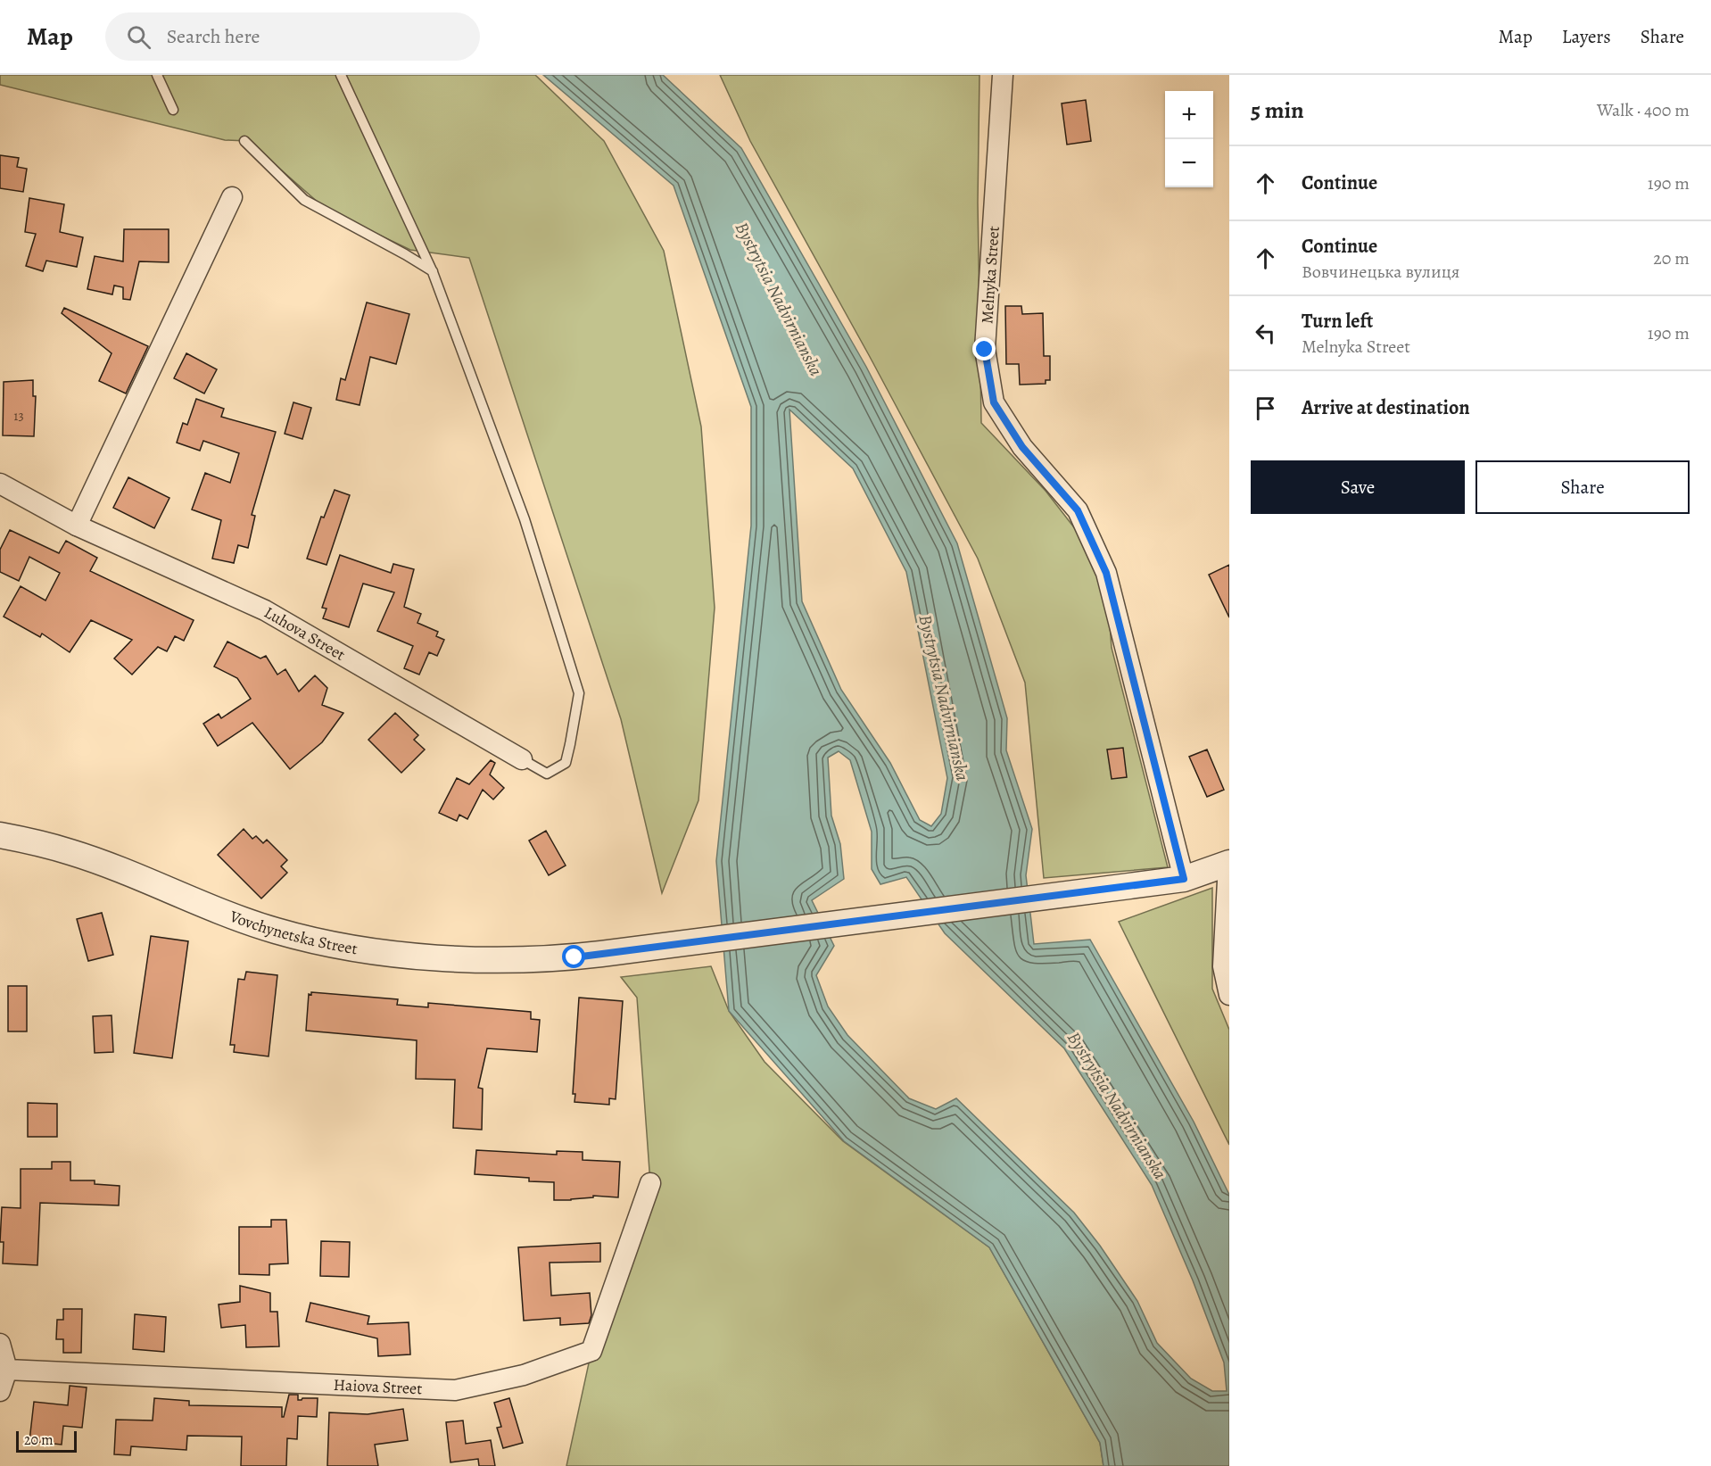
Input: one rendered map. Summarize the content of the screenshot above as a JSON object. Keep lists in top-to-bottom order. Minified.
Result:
{"streets":{"street":["Melnyka Street","Luhova Street","Vovchynetska Street","Haiova Street"]},"crossings":[["Melnyka Street","Vovchynetska Street"]],"water":["Bystrytsia Nadvirnianska"],"house_numbers":["13"],"scale_bar":"20 m","page":{"header":"Map","search":"Search here","nav":["Map","Layers","Share"],"heading":["5 min","Walk · 400 m"],"map_buttons":["+","−"],"list":[["Continue","190 m"],["Continue","Вовчинецька вулиця","20 m"],["Turn left","Melnyka Street","190 m"],"Arrive at destination"],"buttons":["Save","Share"],"scale":"20 m"}}
